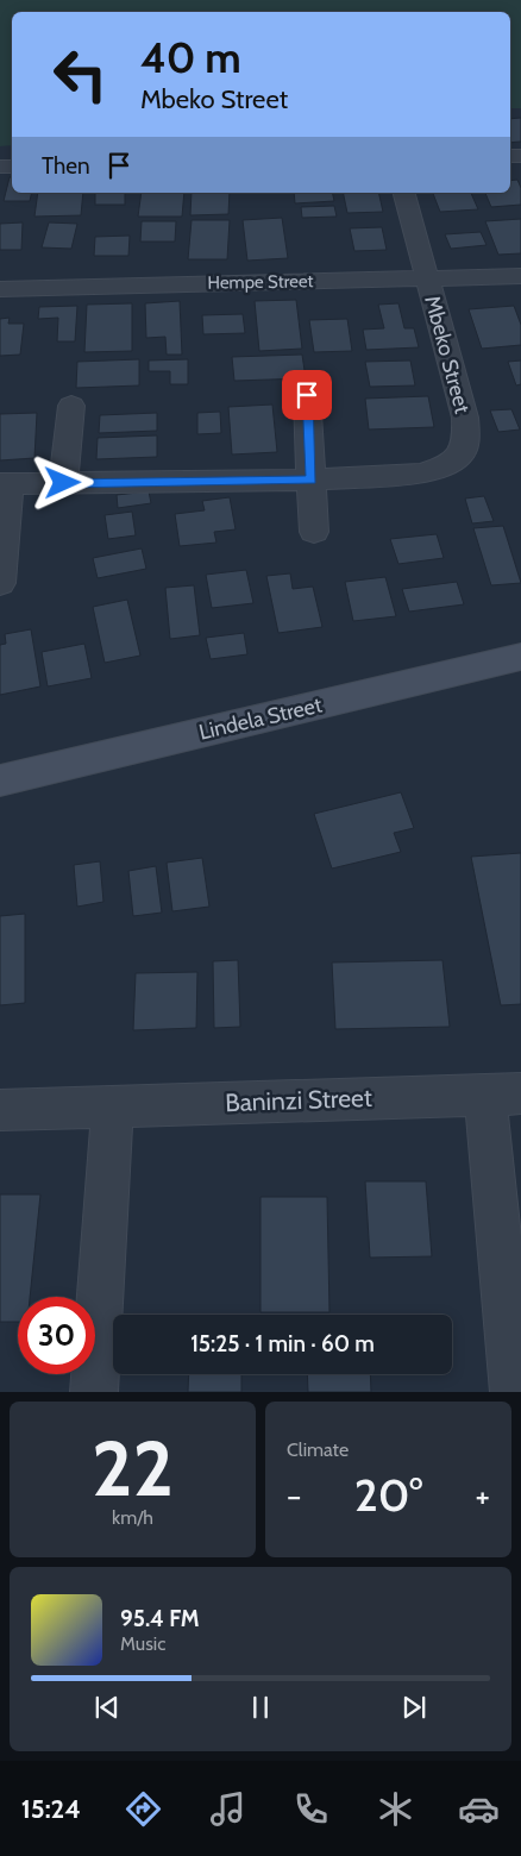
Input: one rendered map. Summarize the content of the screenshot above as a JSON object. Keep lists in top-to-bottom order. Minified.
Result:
{"streets":{"street":["Hempe Street","Mbeko Street","Lindela Street","Baninzi Street"]},"crossings":[["Hempe Street","Mbeko Street"]],"page":{"turn":["40 m","Mbeko Street"],"then":"Then","limit":"30","trip":"15:25 · 1 min · 60 m","tile":[["22","km/h"],"Climate"],"heat":["−","20°","+"],"song":["95.4 FM","Music"],"tabs":"15:24"}}
